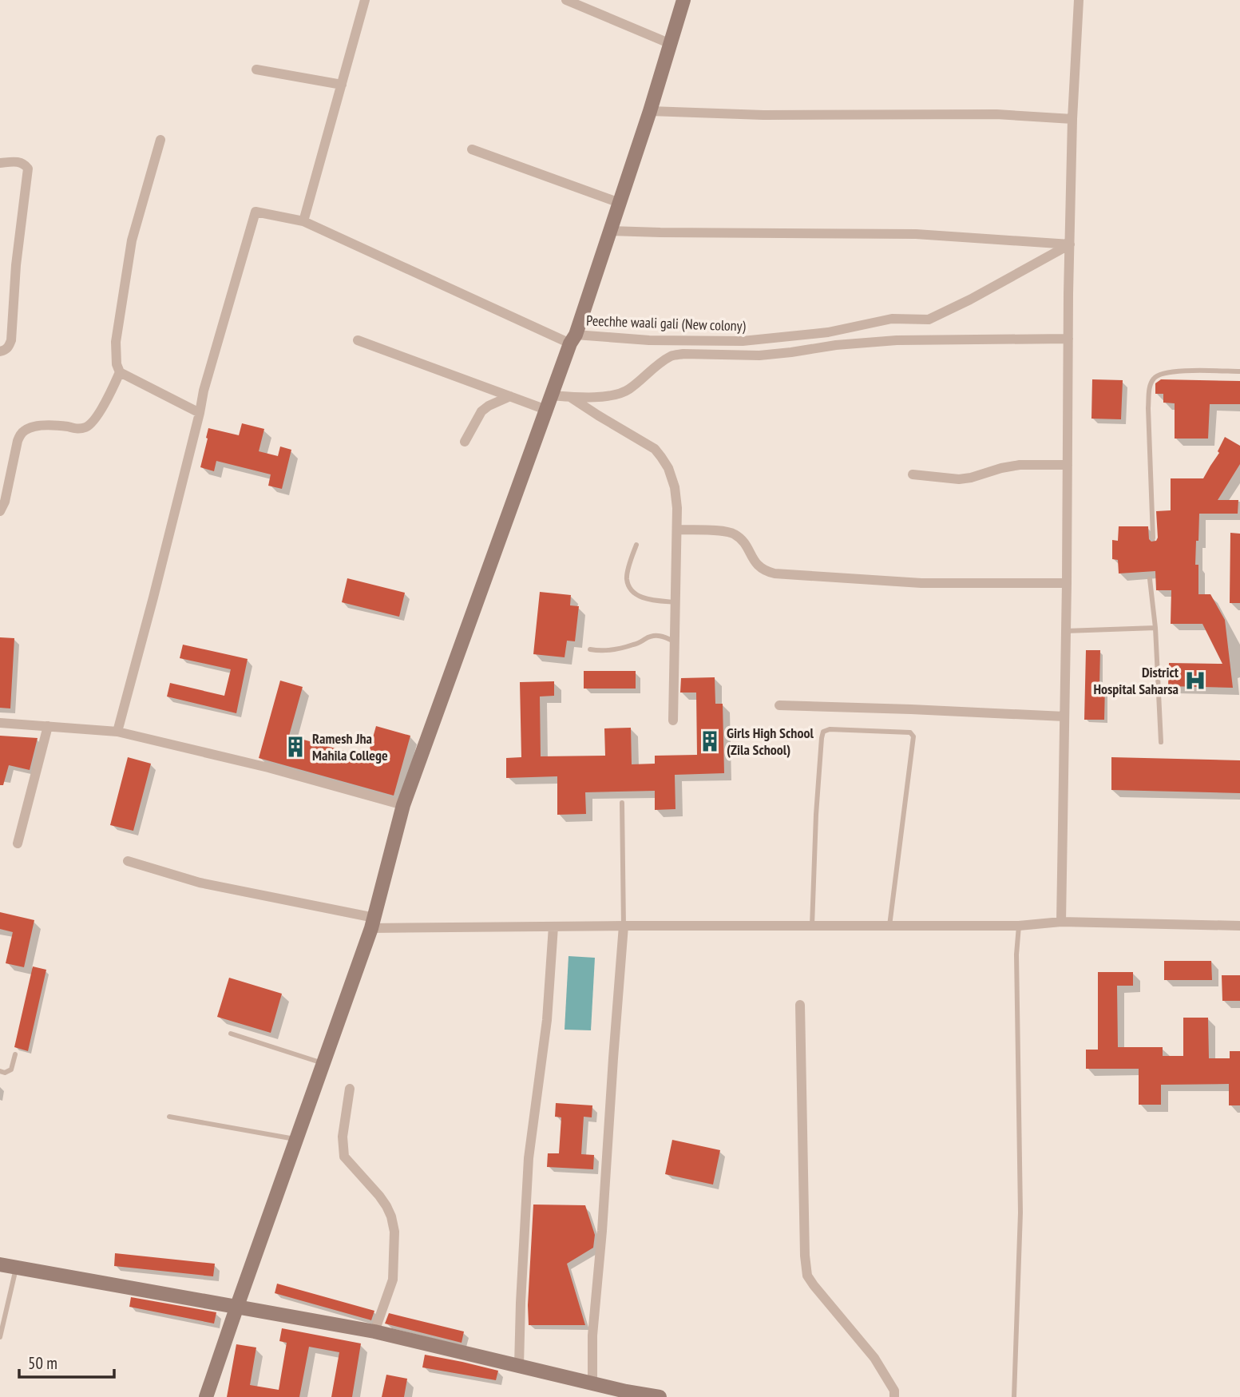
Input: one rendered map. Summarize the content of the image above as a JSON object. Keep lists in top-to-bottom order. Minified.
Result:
{"streets":{"street":["Peechhe waali gali (New colony)"]},"places":{"hospital":["District Hospital Saharsa"],"building":["Girls High School (Zila School)","Ramesh Jha Mahila College"]},"scale_bar":"50 m"}
